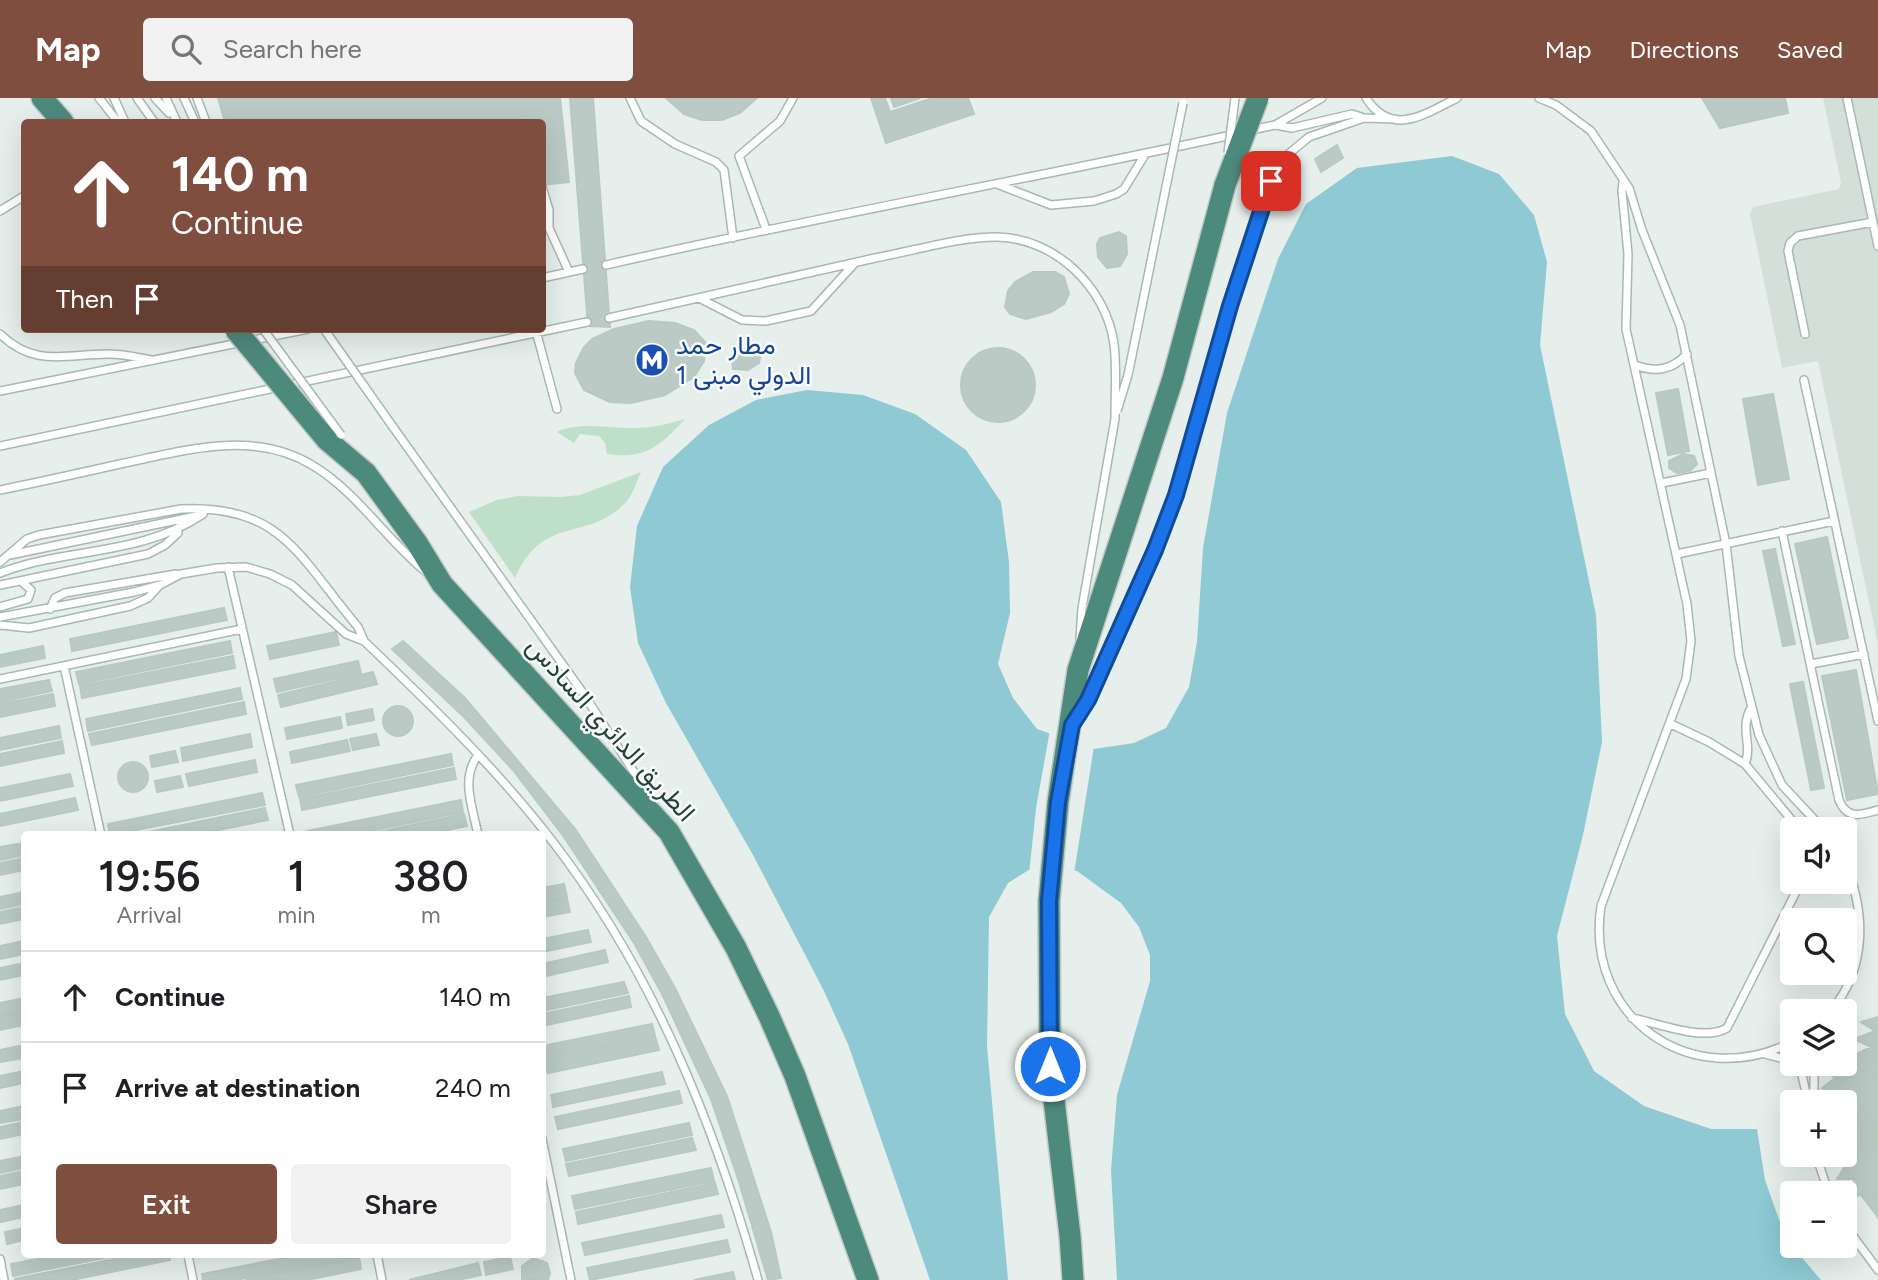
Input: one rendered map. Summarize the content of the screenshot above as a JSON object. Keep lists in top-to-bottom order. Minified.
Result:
{"streets":{"highway":["الطريق الدائري السادس"]},"places":{"metro station":["مطار حمد الدولي مبنى 1"]},"page":{"header":"Map","search":"Search here","nav":["Map","Directions","Saved"],"turn":["140 m","Continue"],"then":"Then","map_buttons":["+","−"],"eta":["19:56","Arrival","1","min","380","m"],"list":[{"name":"Continue","value":"140 m"},{"name":"Arrive at destination","value":"240 m"}],"buttons":["Exit","Share"]}}
